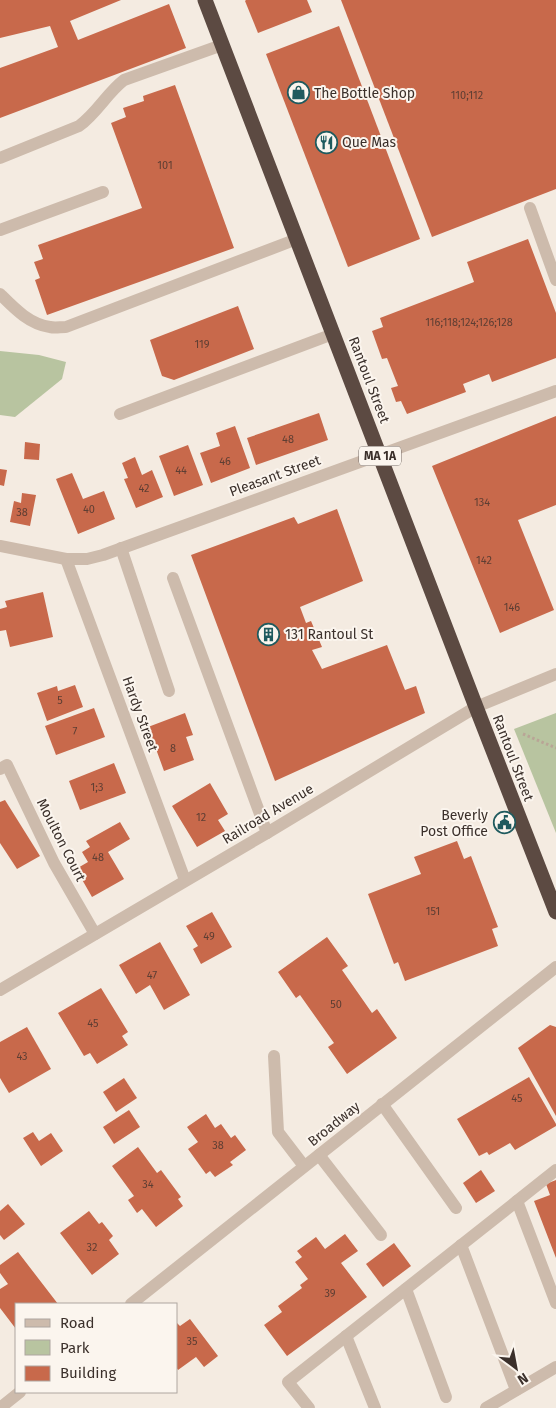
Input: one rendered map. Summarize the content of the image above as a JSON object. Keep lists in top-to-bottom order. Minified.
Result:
{"streets":{"highway":["Rantoul Street","MA 1A"],"street":["Pleasant Street","Hardy Street","Railroad Avenue","Moulton Court","Broadway"]},"crossings":[["Rantoul Street","Pleasant Street"],["Rantoul Street","Railroad Avenue"],["Pleasant Street","Hardy Street"],["Hardy Street","Railroad Avenue"],["Railroad Avenue","Moulton Court"]],"places":{"shop":["The Bottle Shop"],"restaurant":["Que Mas"],"building":["131 Rantoul St"],"public building":["Beverly Post Office"]},"house_numbers":["110;112","101","116;118;124;126;128","119","48","46","44","42","134","40","38","142","146","5","7","8","1;3","12","48","151","49","47","50","45","43","45","38","34","32","39","35"],"legend":["Road","Park","Building"],"north":"bottom right"}
